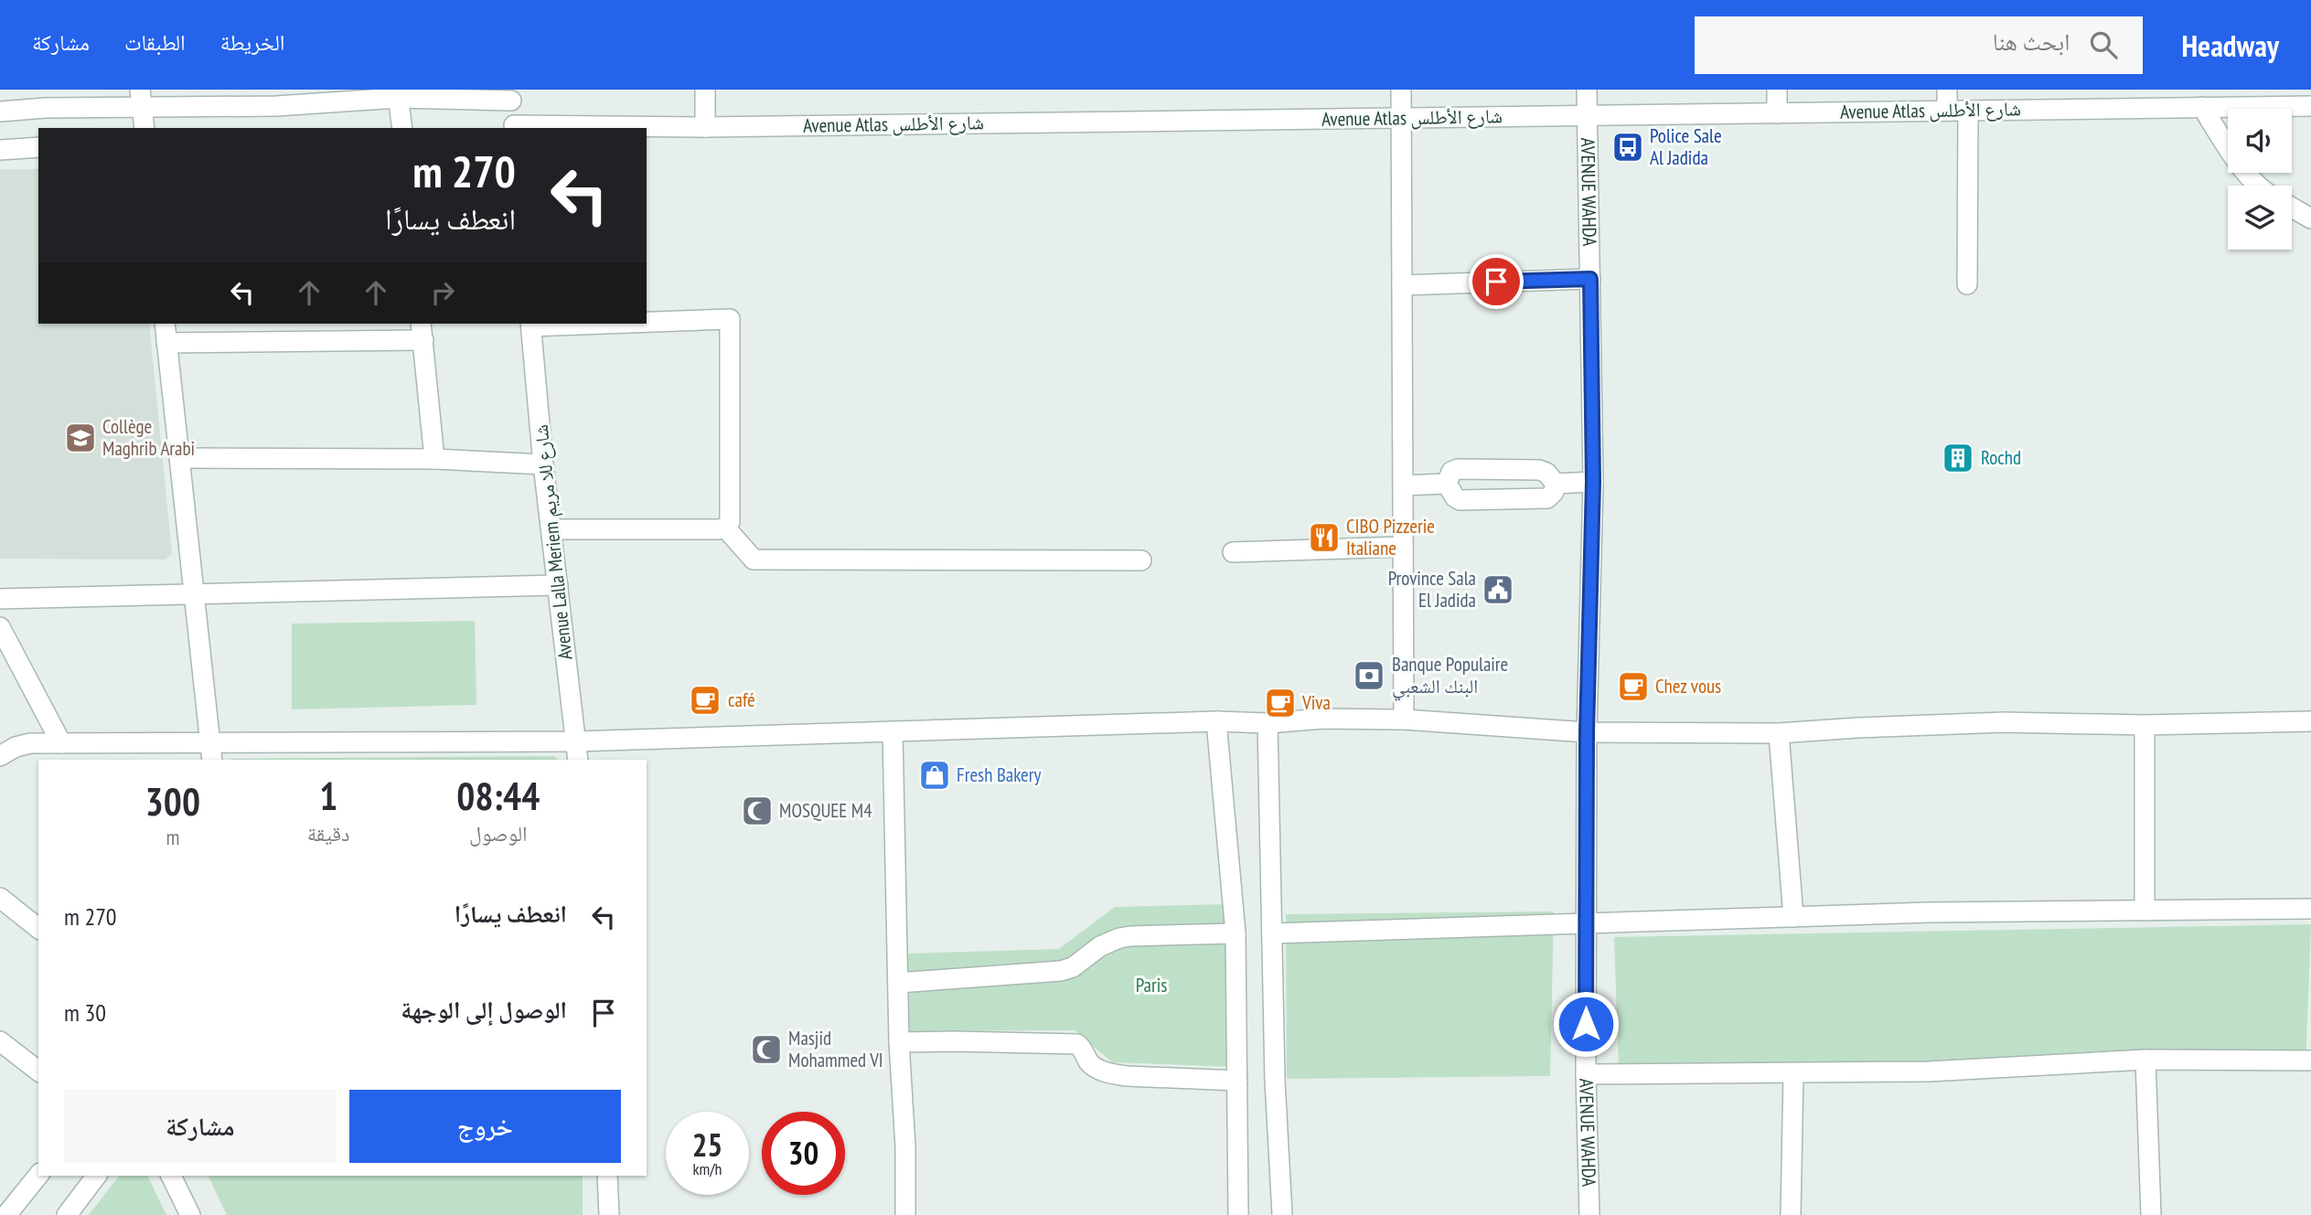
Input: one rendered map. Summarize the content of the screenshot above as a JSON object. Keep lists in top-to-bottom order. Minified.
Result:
{"streets":{"street":["Avenue Atlas شارع الأطلس","AVENUE WAHDA","Avenue Lalla Meriem شارع للا مريم"]},"crossings":[["Avenue Atlas شارع الأطلس","AVENUE WAHDA"]],"parks":["Paris"],"places":{"bus stop":["Police Sale Al Jadida"],"school or university":["Collège Maghrib Arabi"],"building":["Rochd"],"restaurant":["CIBO Pizzerie Italiane"],"public building":["Province Sala El Jadida"],"bank":["Banque Populaire البنك الشعبي"],"cafe":["Chez vous","café","Viva"],"shop":["Fresh Bakery"],"mosque":["MOSQUEE M4","Masjid Mohammed VI"]},"page":{"header":"Headway","search":"ابحث هنا","nav":["الخريطة","الطبقات","مشاركة"],"turn":["270 m","انعطف يسارًا"],"eta":["08:44","الوصول","1","دقيقة","300","m"],"list":[{"name":"انعطف يسارًا","value":"270 m"},{"name":"الوصول إلى الوجهة","value":"30 m"}],"buttons":["خروج","مشاركة"],"speed":"25 km/h","limit":"30"}}
